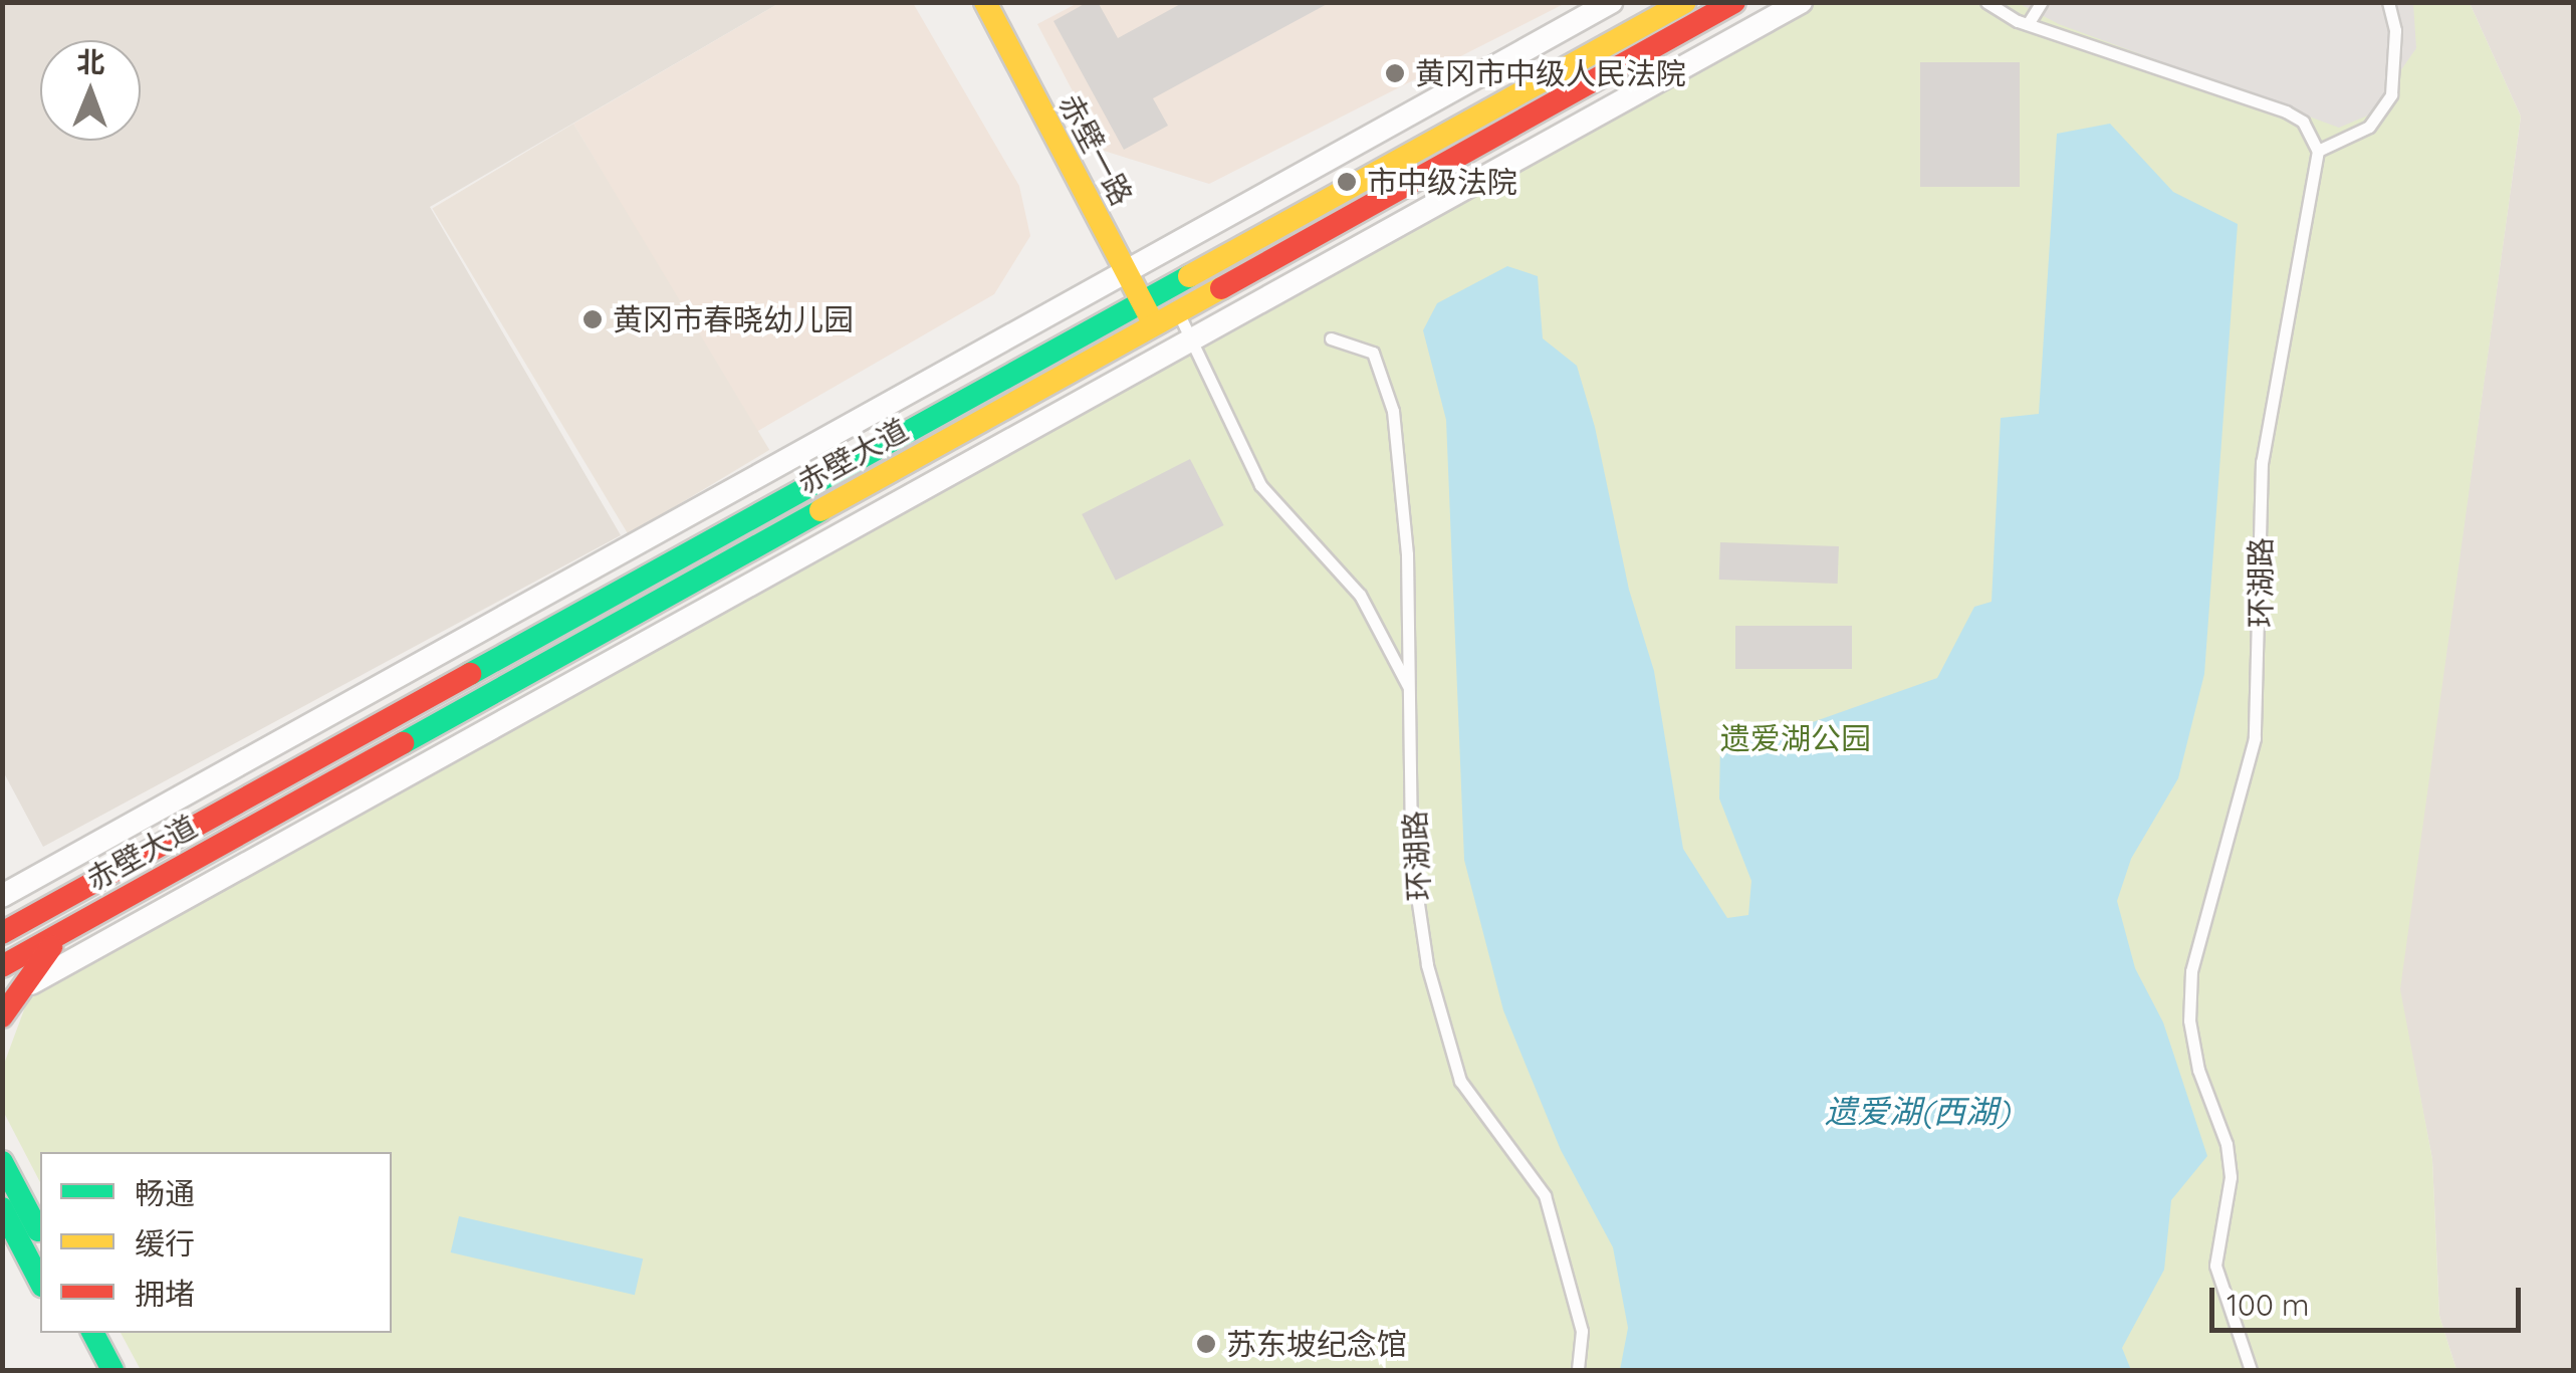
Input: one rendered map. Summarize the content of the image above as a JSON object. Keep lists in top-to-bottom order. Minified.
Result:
{"streets":{"main road":["赤壁一路","赤壁大道"],"lane":["环湖路"]},"crossings":[["赤壁一路","赤壁大道"]],"water":["遗爱湖(西湖)"],"parks":["遗爱湖公园"],"places":["黄冈市中级人民法院","市中级法院","黄冈市春晓幼儿园","苏东坡纪念馆"],"legend":["畅通","缓行","拥堵"],"scale_bar":"100 m","north":"top"}
